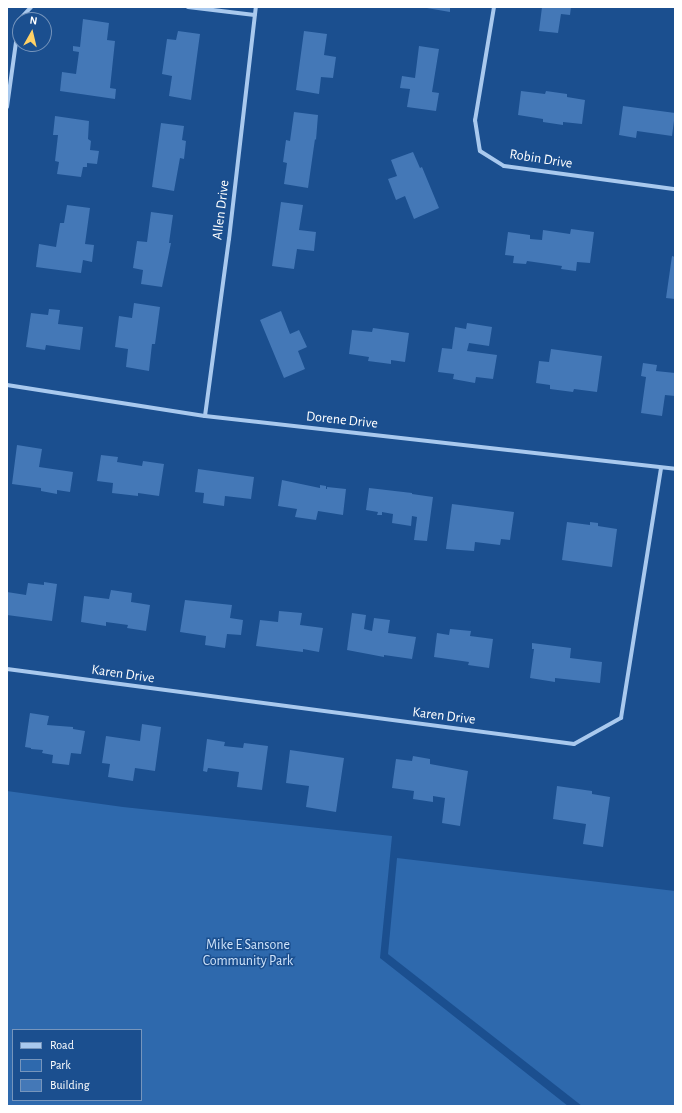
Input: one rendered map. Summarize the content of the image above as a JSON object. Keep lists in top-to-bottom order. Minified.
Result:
{"streets":{"street":["Robin Drive","Allen Drive","Dorene Drive","Karen Drive"]},"crossings":[["Allen Drive","Dorene Drive"],["Dorene Drive","Karen Drive"]],"parks":["Mike E Sansone Community Park"],"legend":["Road","Park","Building"],"north":"top"}
